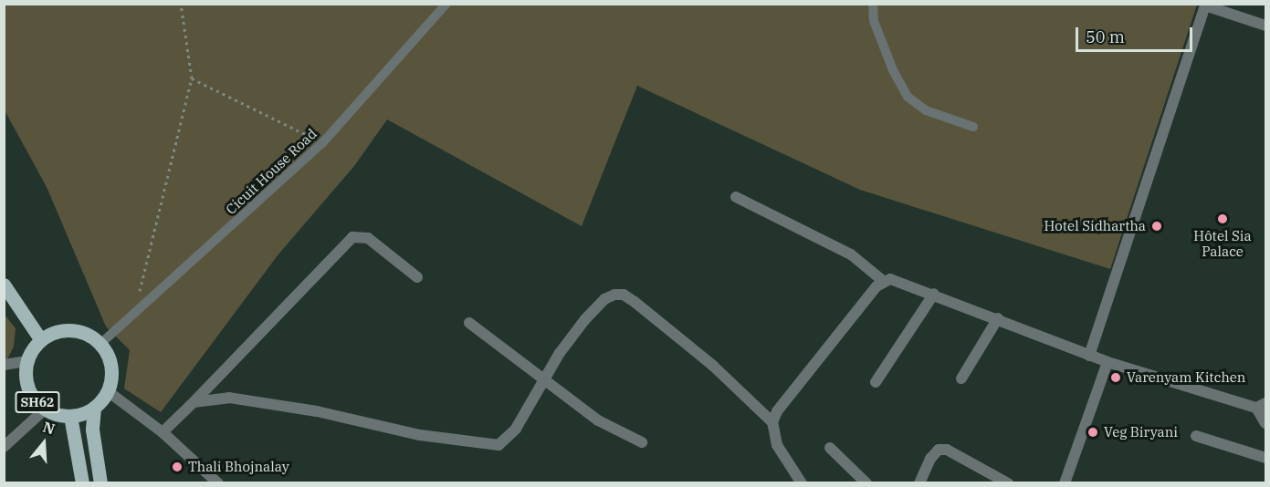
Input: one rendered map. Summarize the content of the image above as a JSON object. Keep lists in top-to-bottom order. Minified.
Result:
{"streets":{"main road":["SH62"],"lane":["Cicuit House Road"]},"crossings":[["Cicuit House Road","SH62"]],"places":["Hôtel Sia Palace","Hotel Sidhartha","Varenyam Kitchen","Veg Biryani","Thali Bhojnalay"],"scale_bar":"50 m","north":"top"}
